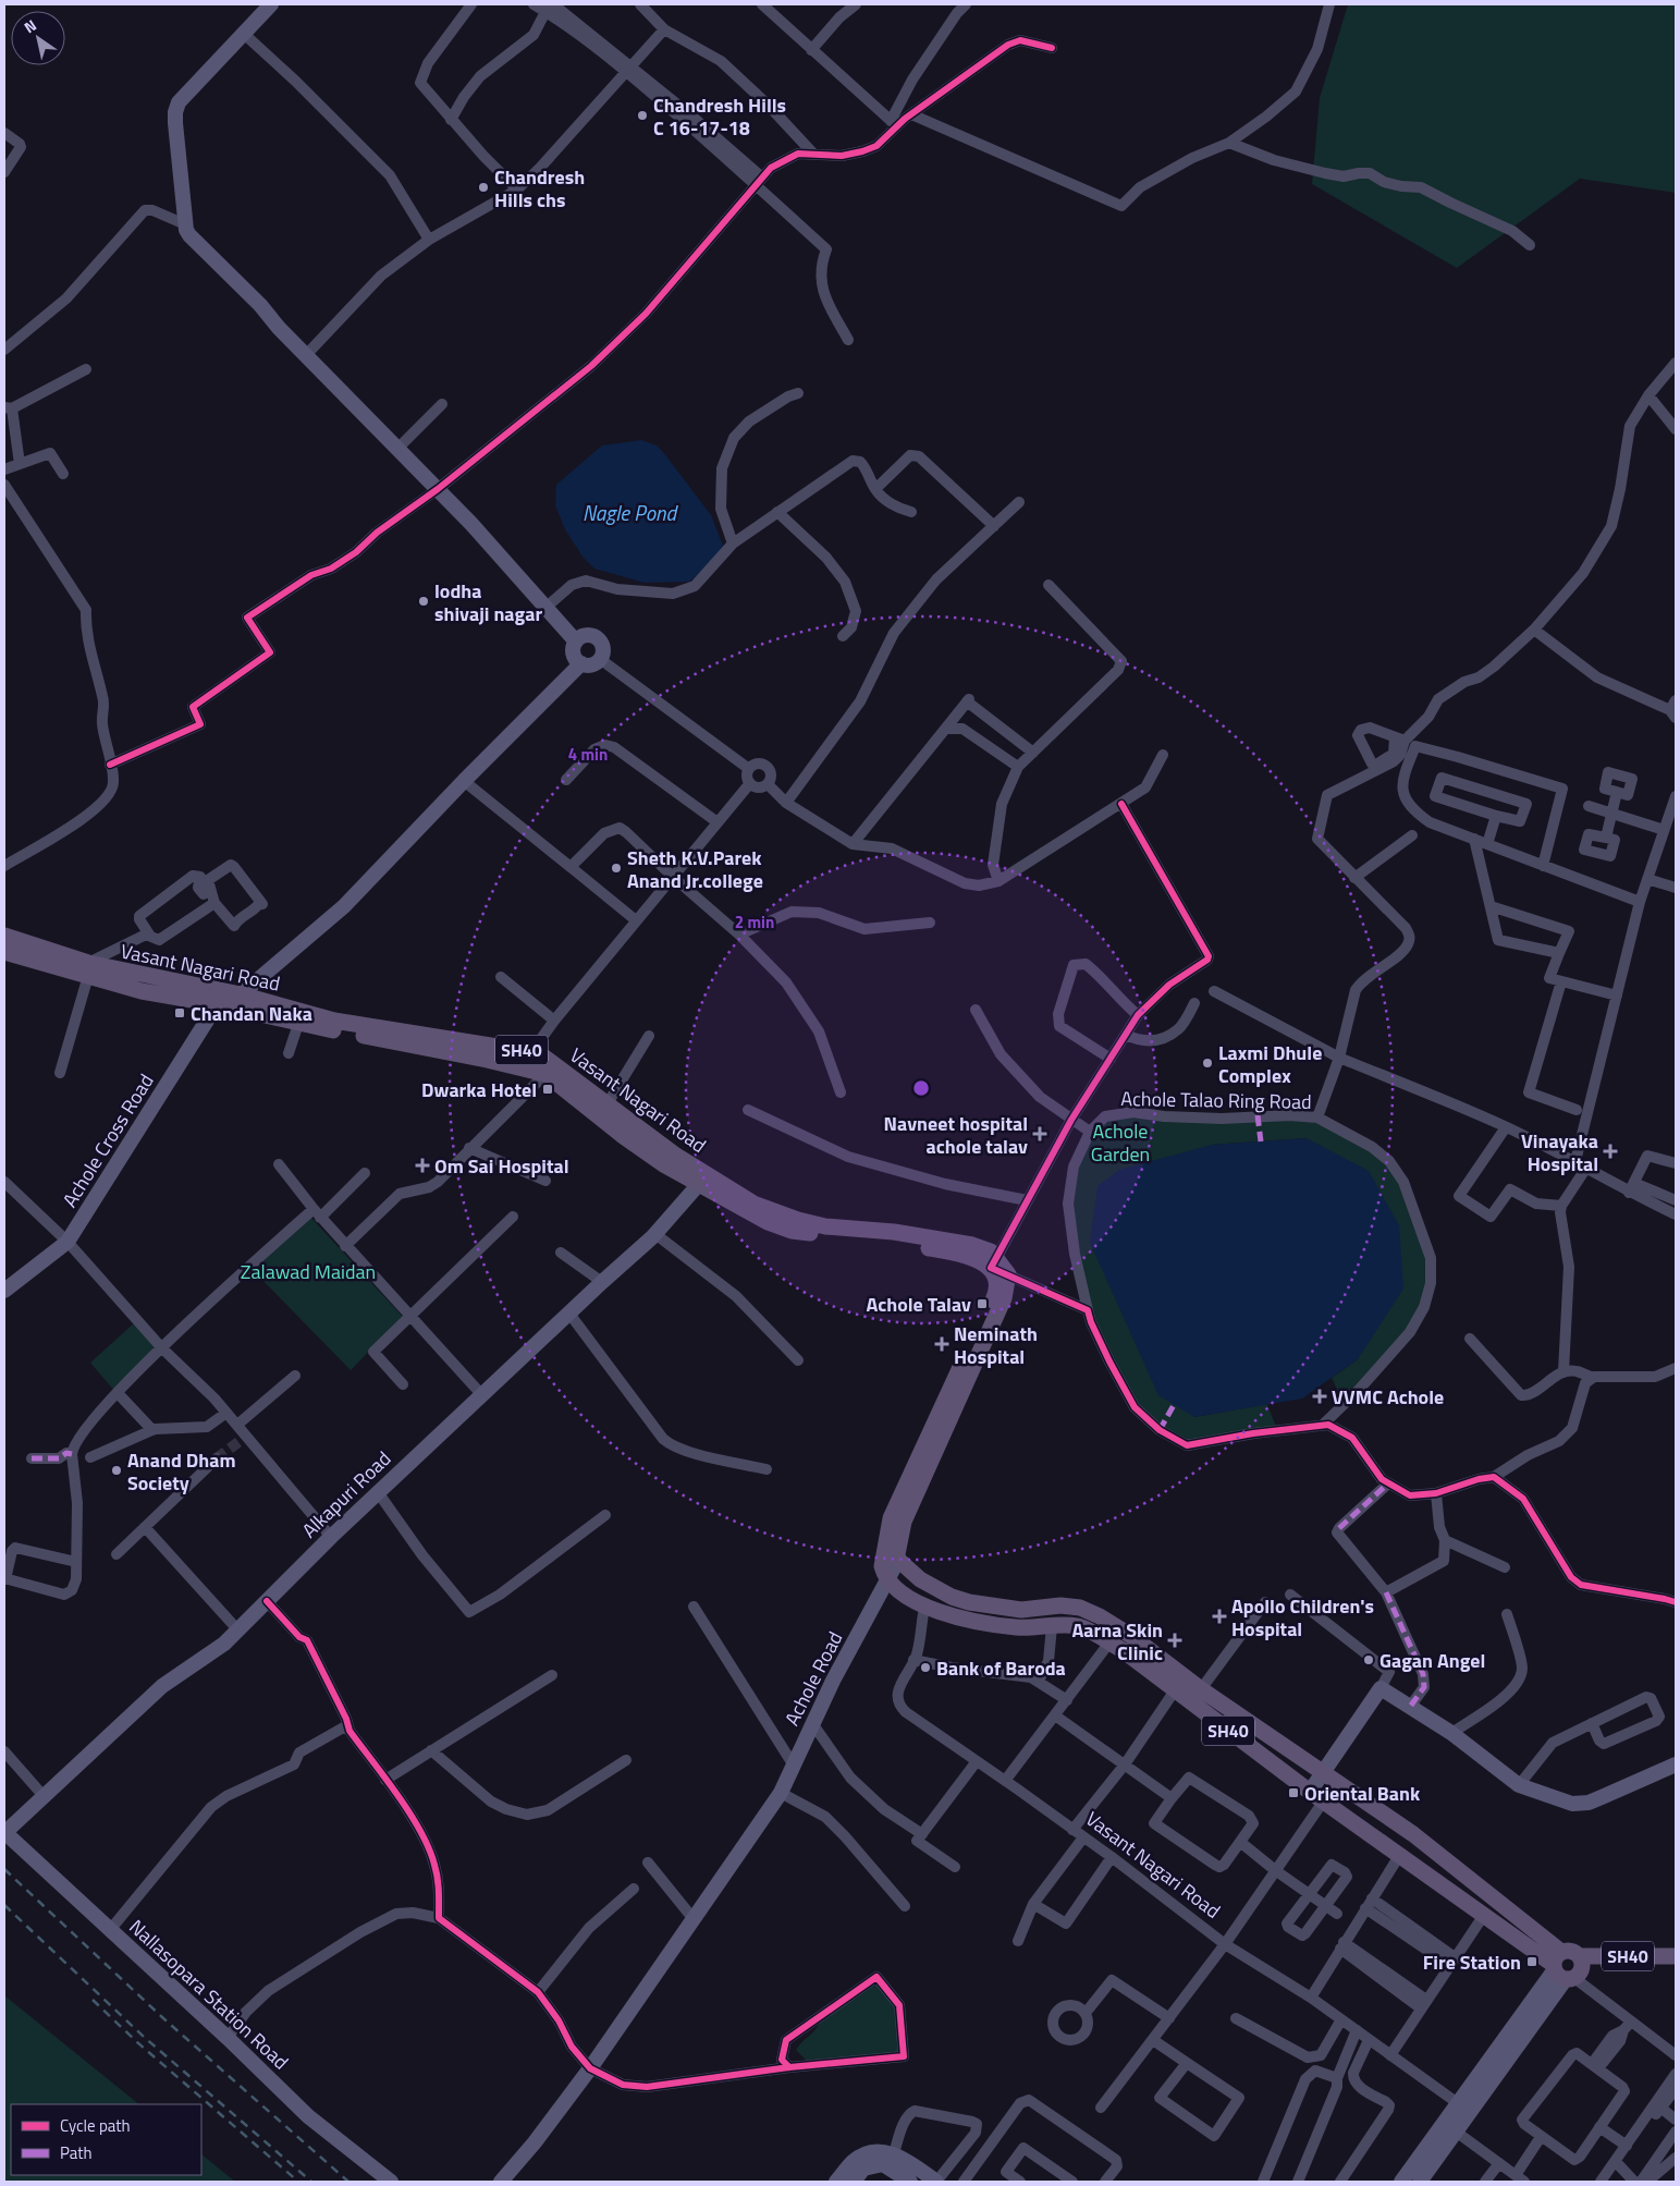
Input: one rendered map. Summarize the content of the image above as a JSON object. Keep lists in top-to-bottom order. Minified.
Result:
{"streets":{"main road":["Vasant Nagari Road","SH40","Achole Road"],"street":["Achole Talao Ring Road","Achole Cross Road","Alkapuri Road","Nallasopara Station Road"]},"crossings":[["Vasant Nagari Road","SH40"],["Vasant Nagari Road","Achole Cross Road"],["Vasant Nagari Road","Alkapuri Road"],["Vasant Nagari Road","Achole Road"],["SH40","Achole Road"],["Alkapuri Road","Nallasopara Station Road"]],"water":["Nagle Pond"],"parks":["Achole Garden","Zalawad Maidan"],"places":{"other":["Chandresh Hills C 16-17-18","Chandresh Hills chs","lodha shivaji nagar","Sheth K.V.Parek Anand Jr.college","Laxmi Dhule Complex","Anand Dham Society","Gagan Angel","Bank of Baroda"],"transit":["Chandan Naka","Dwarka Hotel","Achole Talav","Oriental Bank","Fire Station"],"health":["Navneet hospital achole talav","Vinayaka Hospital","Om Sai Hospital","Neminath Hospital","VVMC Achole","Apollo Children's Hospital","Aarna Skin Clinic"]},"legend":["Cycle path","Path"],"north":"top left","rings":["4 min","2 min"]}
